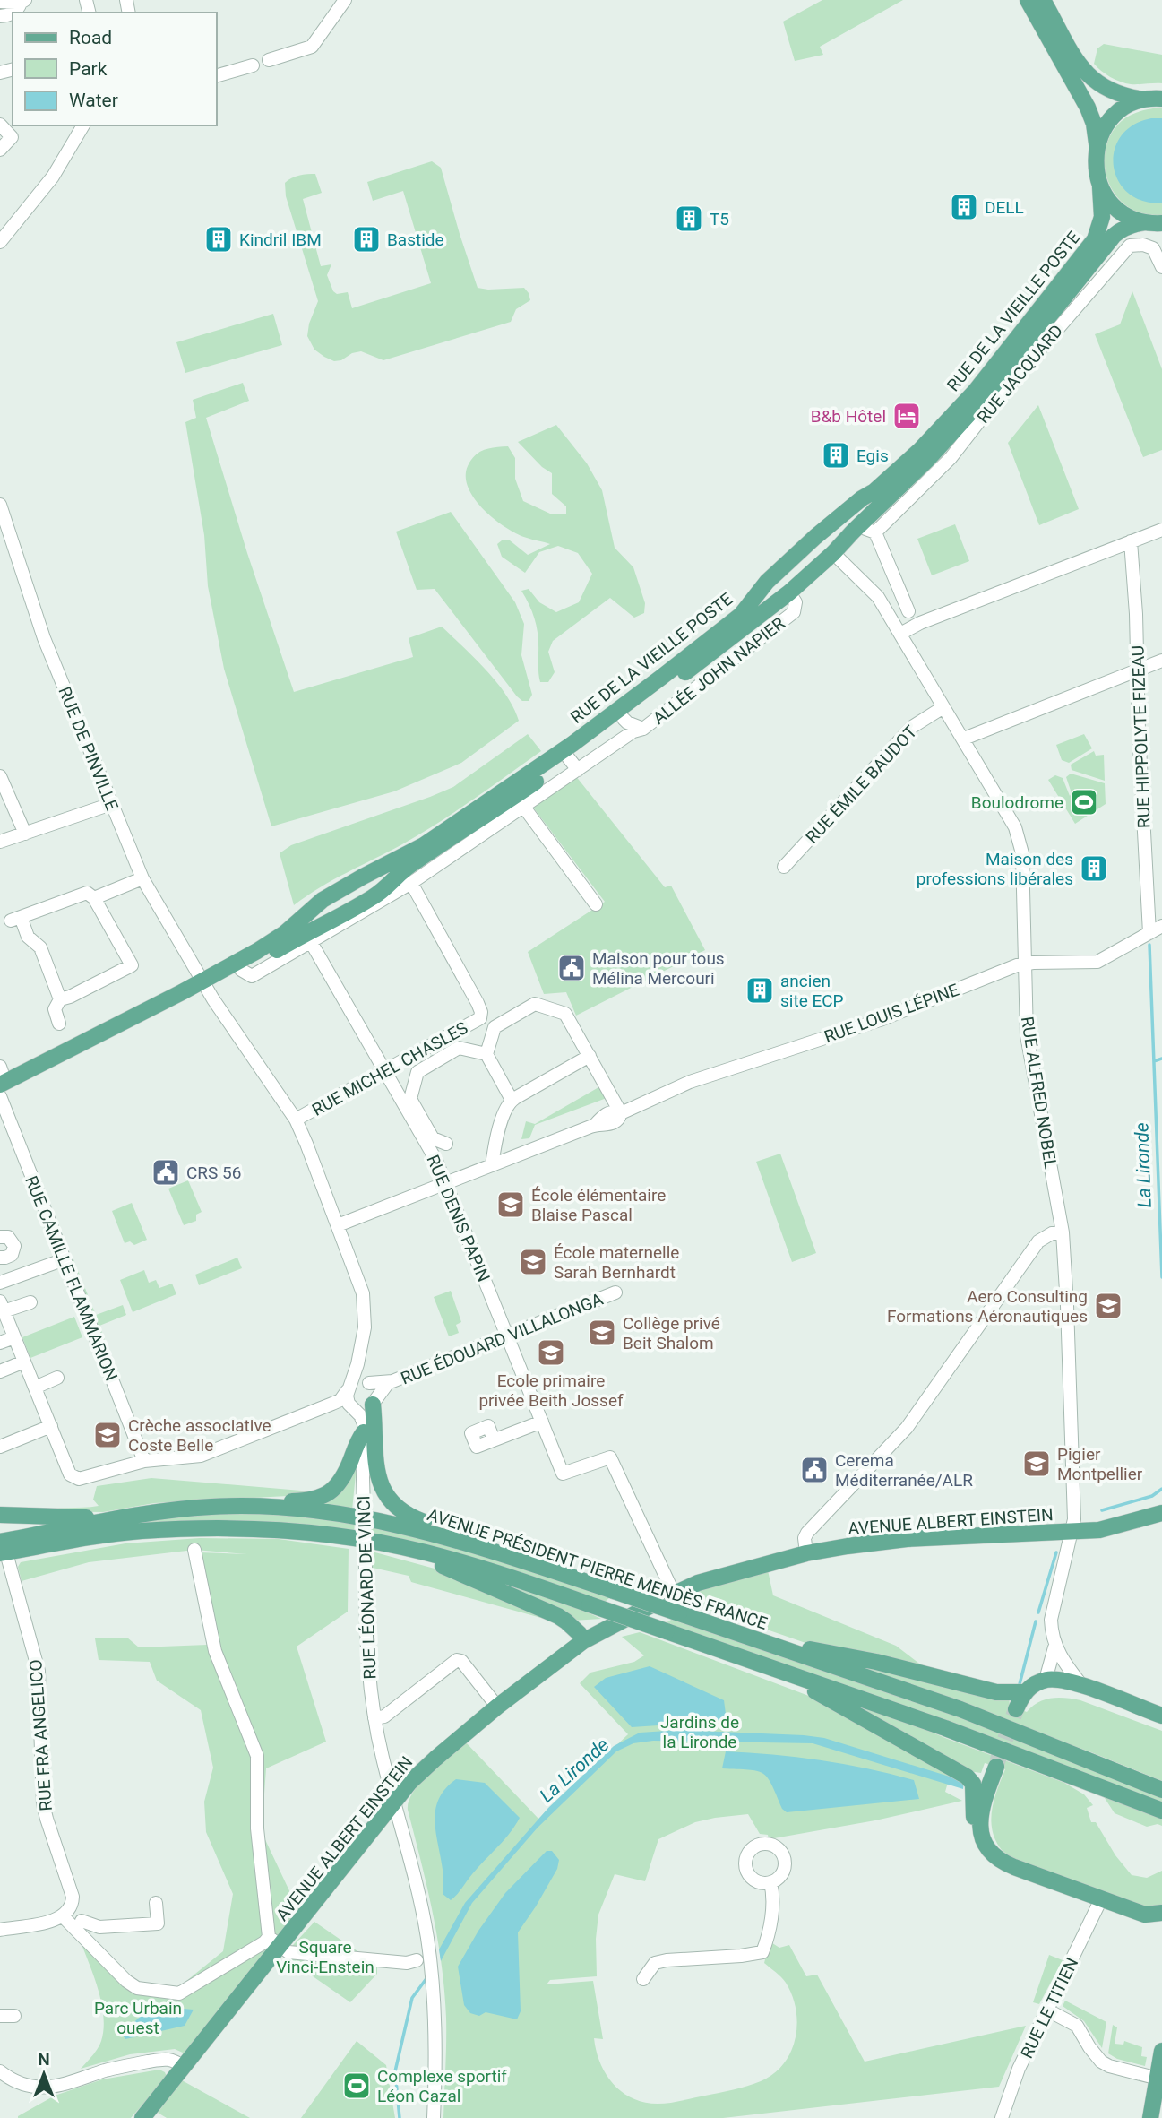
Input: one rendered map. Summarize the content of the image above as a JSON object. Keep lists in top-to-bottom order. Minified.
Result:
{"streets":{"main road":["RUE DE LA VIEILLE POSTE","AVENUE ALBERT EINSTEIN","AVENUE PRÉSIDENT PIERRE MENDÈS FRANCE"],"street":["RUE JACQUARD","ALLÉE JOHN NAPIER","RUE HIPPOLYTE FIZEAU","RUE DE PINVILLE","RUE ÉMILE BAUDOT","RUE LOUIS LÉPINE","RUE MICHEL CHASLES","RUE ALFRED NOBEL","RUE DENIS PAPIN","RUE CAMILLE FLAMMARION","RUE ÉDOUARD VILLALONGA","RUE LÉONARD DE VINCI","RUE FRA ANGELICO","RUE LE TITIEN"]},"crossings":[["RUE DE LA VIEILLE POSTE","ALLÉE JOHN NAPIER"],["RUE DE LA VIEILLE POSTE","RUE DE PINVILLE"],["RUE DE LA VIEILLE POSTE","RUE MICHEL CHASLES"],["RUE DE LA VIEILLE POSTE","RUE ALFRED NOBEL"],["RUE DE LA VIEILLE POSTE","RUE DENIS PAPIN"],["RUE DE LA VIEILLE POSTE","RUE CAMILLE FLAMMARION"],["RUE HIPPOLYTE FIZEAU","RUE LOUIS LÉPINE"],["RUE ÉMILE BAUDOT","RUE ALFRED NOBEL"],["RUE LOUIS LÉPINE","RUE ALFRED NOBEL"],["RUE LOUIS LÉPINE","RUE DENIS PAPIN"],["RUE MICHEL CHASLES","RUE DENIS PAPIN"],["RUE ALFRED NOBEL","AVENUE ALBERT EINSTEIN"],["RUE DENIS PAPIN","RUE ÉDOUARD VILLALONGA"],["RUE DENIS PAPIN","AVENUE ALBERT EINSTEIN"],["RUE CAMILLE FLAMMARION","RUE ÉDOUARD VILLALONGA"],["RUE ÉDOUARD VILLALONGA","RUE LÉONARD DE VINCI"],["AVENUE ALBERT EINSTEIN","RUE LÉONARD DE VINCI"],["AVENUE PRÉSIDENT PIERRE MENDÈS FRANCE","RUE FRA ANGELICO"]],"water":["La Lironde"],"parks":["Jardins de la Lironde","Square Vinci-Enstein","Parc Urbain ouest"],"places":{"building":["DELL","T5","Kindril IBM","Bastide","Egis","Maison des professions libérales","ancien site ECP"],"hotel":["B&b Hôtel"],"sports":["Boulodrome","Complexe sportif Léon Cazal"],"public building":["Maison pour tous Mélina Mercouri","CRS 56","Cerema Méditerranée/ALR"],"school or university":["École élémentaire Blaise Pascal","École maternelle Sarah Bernhardt","Aero Consulting Formations Aéronautiques","Collège privé Beit Shalom","Ecole primaire privée Beith Jossef","Crèche associative Coste Belle","Pigier Montpellier"]},"legend":["Road","Park","Water"],"north":"top"}
